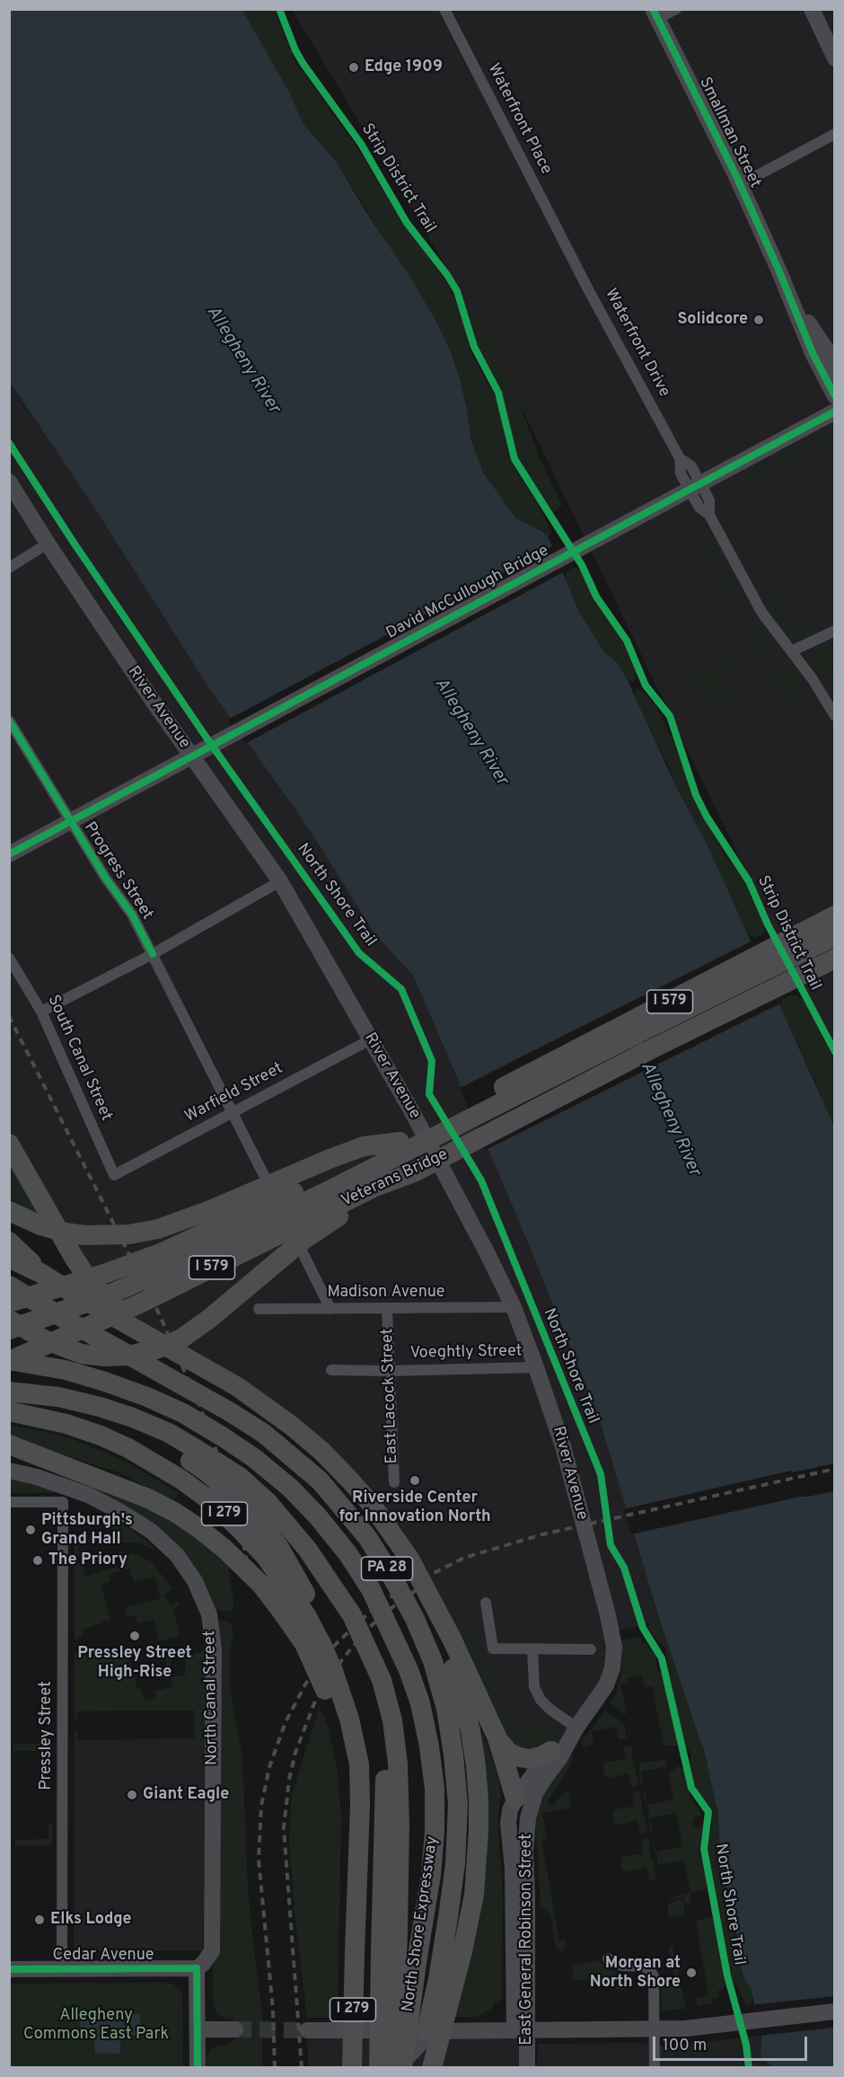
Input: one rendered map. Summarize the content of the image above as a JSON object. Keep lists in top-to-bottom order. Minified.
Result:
{"streets":{"highway":["I 579","Veterans Bridge","I 279","PA 28","North Shore Expressway"],"street":["Waterfront Place","Smallman Street","Waterfront Drive","David McCullough Bridge","River Avenue","Progress Street","South Canal Street","Warfield Street","Madison Avenue","Voeghtly Street","East Lacock Street","North Canal Street","Pressley Street","East General Robinson Street","Cedar Avenue"],"cycle path":["Strip District Trail","North Shore Trail"]},"crossings":[["Waterfront Place","Waterfront Drive"],["David McCullough Bridge","Progress Street"],["River Avenue","Warfield Street"],["River Avenue","Madison Avenue"],["River Avenue","Voeghtly Street"],["River Avenue","East General Robinson Street"],["Progress Street","Warfield Street"],["Progress Street","Madison Avenue"],["South Canal Street","Warfield Street"],["Veterans Bridge","North Shore Expressway"],["Madison Avenue","East Lacock Street"],["Voeghtly Street","East Lacock Street"],["PA 28","East General Robinson Street"],["North Canal Street","Cedar Avenue"],["Pressley Street","Cedar Avenue"]],"water":["Allegheny River"],"parks":["Allegheny Commons East Park"],"places":["Edge 1909","Solidcore","Riverside Center for Innovation North","Pittsburgh's Grand Hall","The Priory","Pressley Street High-Rise","Giant Eagle","Elks Lodge","Morgan at North Shore"],"scale_bar":"100 m"}
